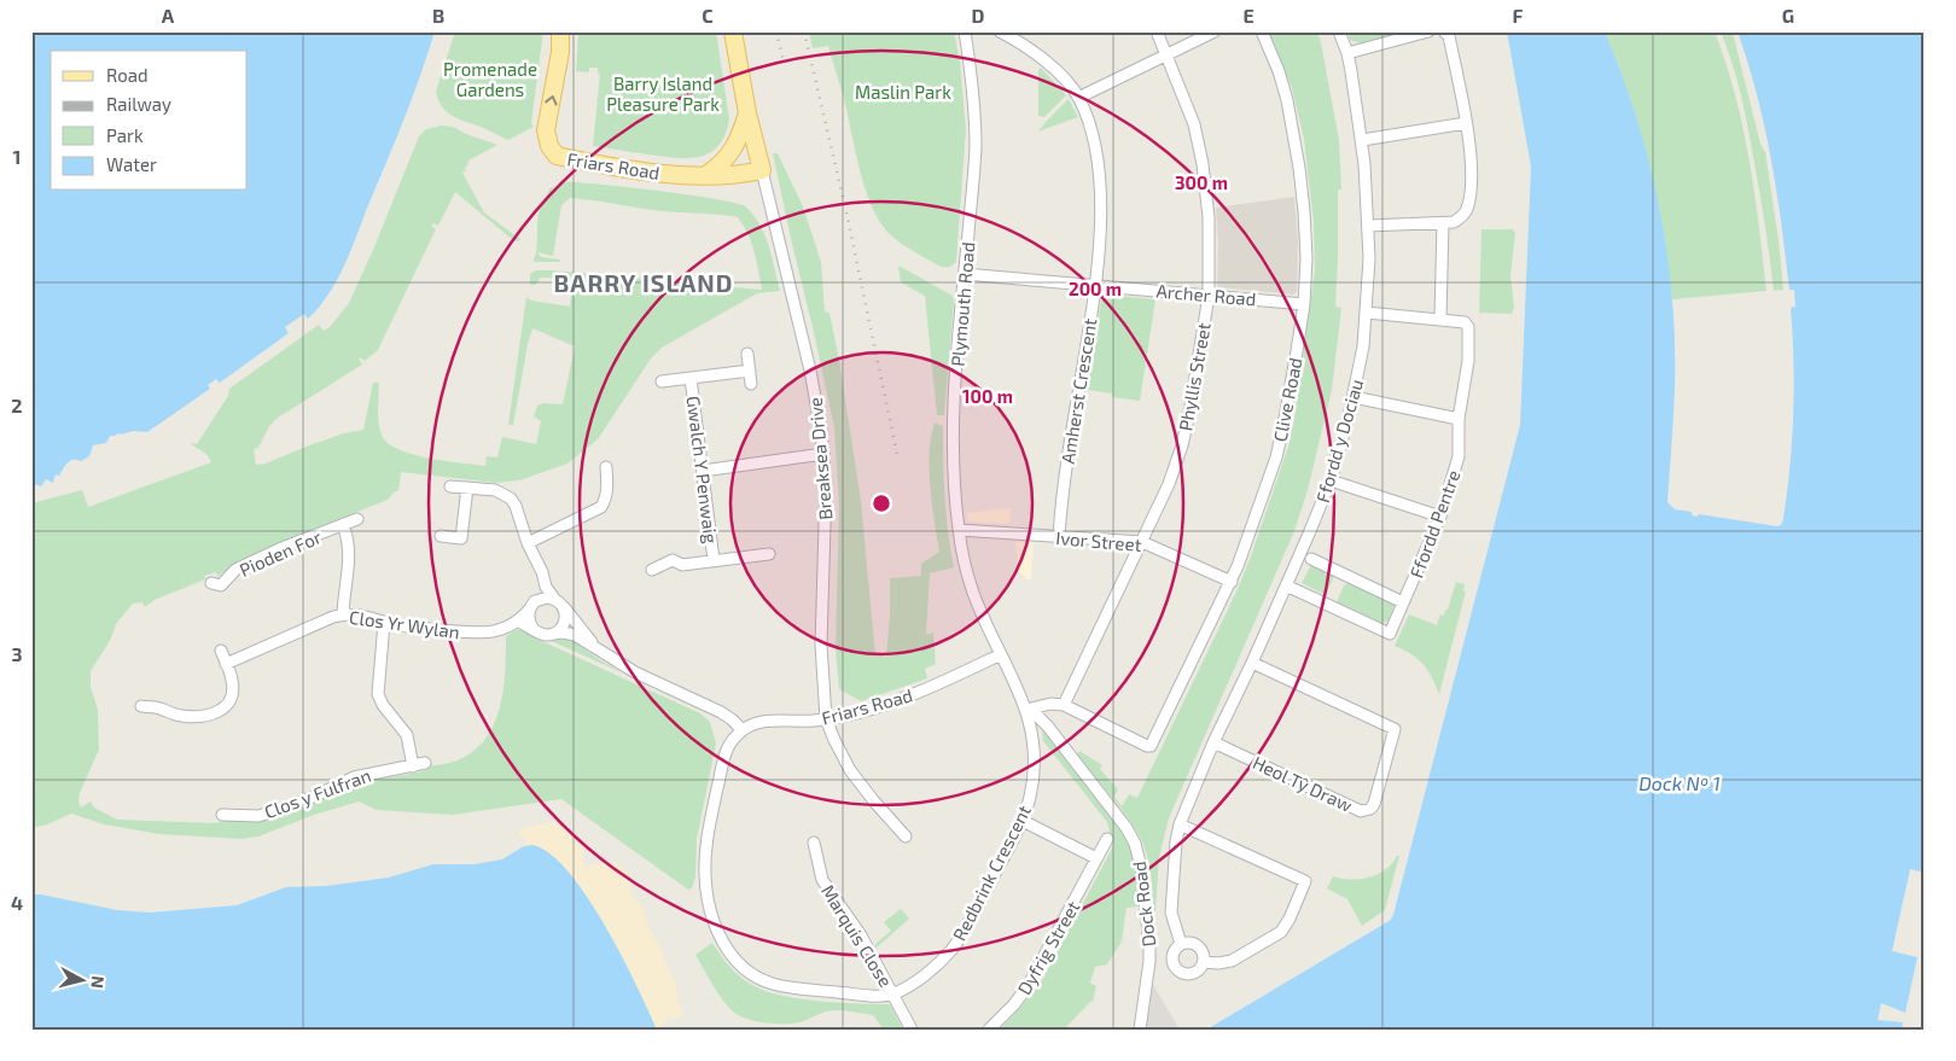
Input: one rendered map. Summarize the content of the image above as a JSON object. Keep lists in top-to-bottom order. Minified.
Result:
{"streets":{"main road":["Friars Road"],"street":["Archer Road","Plymouth Road","Phyllis Street","Amherst Crescent","Clive Road","Ffordd y Dociau","Breaksea Drive","Gwalch Y Penwaig","Ffordd Pentre","Ivor Street","Pioden For","Clos Yr Wylan","Heol Tŷ Draw","Clos y Fulfran","Redbrink Crescent","Dock Road","Marquis Close","Dyfrig Street"]},"crossings":[["Friars Road","Plymouth Road"],["Friars Road","Breaksea Drive"],["Archer Road","Plymouth Road"],["Archer Road","Phyllis Street"],["Archer Road","Amherst Crescent"],["Archer Road","Clive Road"],["Plymouth Road","Ivor Street"],["Plymouth Road","Redbrink Crescent"],["Plymouth Road","Dock Road"],["Phyllis Street","Clive Road"],["Phyllis Street","Ivor Street"],["Amherst Crescent","Ivor Street"],["Clive Road","Ivor Street"],["Ffordd y Dociau","Ffordd Pentre"],["Ffordd y Dociau","Heol Tŷ Draw"],["Pioden For","Clos Yr Wylan"],["Redbrink Crescent","Dock Road"],["Redbrink Crescent","Marquis Close"]],"districts":["BARRY ISLAND"],"water":["Dock Nº 1"],"parks":["Promenade Gardens","Barry Island Pleasure Park","Maslin Park"],"legend":["Road","Railway","Park","Water"],"north":"right","grid":{"columns":["A","B","C","D","E","F","G"],"rows":["1","2","3","4"]},"rings":["300 m","200 m","100 m"]}
